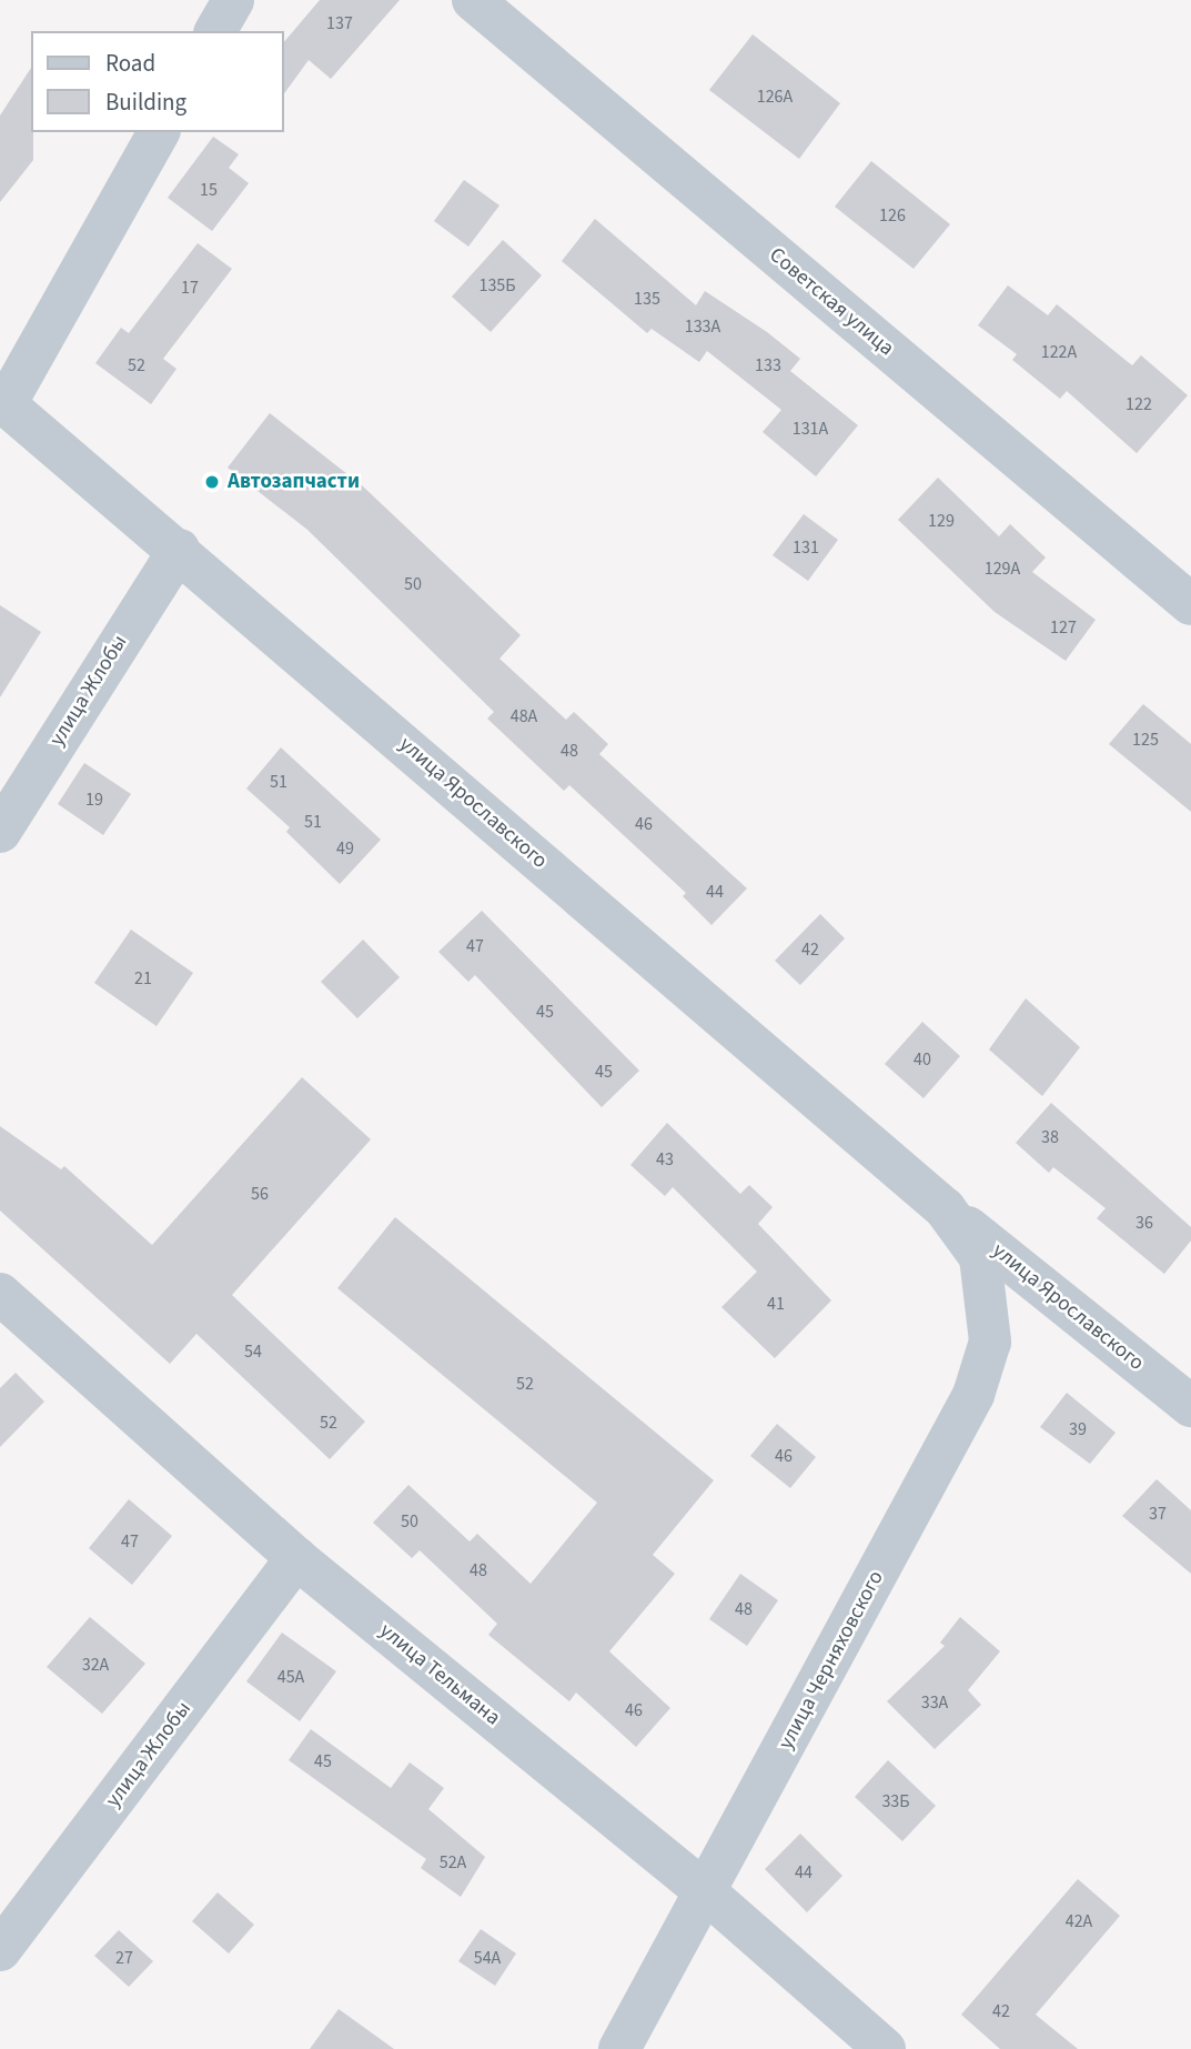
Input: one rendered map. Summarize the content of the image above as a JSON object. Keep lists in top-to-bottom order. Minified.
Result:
{"streets":{"street":["Советская улица","улица Жлобы","улица Ярославского","улица Черняховского","улица Тельмана"]},"crossings":[["улица Жлобы","улица Ярославского"],["улица Жлобы","улица Тельмана"],["улица Ярославского","улица Черняховского"],["улица Черняховского","улица Тельмана"]],"places":["Автозапчасти"],"house_numbers":["137","126А","15","126","135Б","17","135","133А","122А","52","133","122","131А","129","131","129А","50","127","48А","125","48","51","19","51","46","49","44","47","42","21","45","40","45","38","43","56","36","41","54","52","52","39","46","37","50","47","48","48","32А","45А","33А","46","45","33Б","52А","44","42А","27","54А","42"],"legend":["Road","Building"]}
